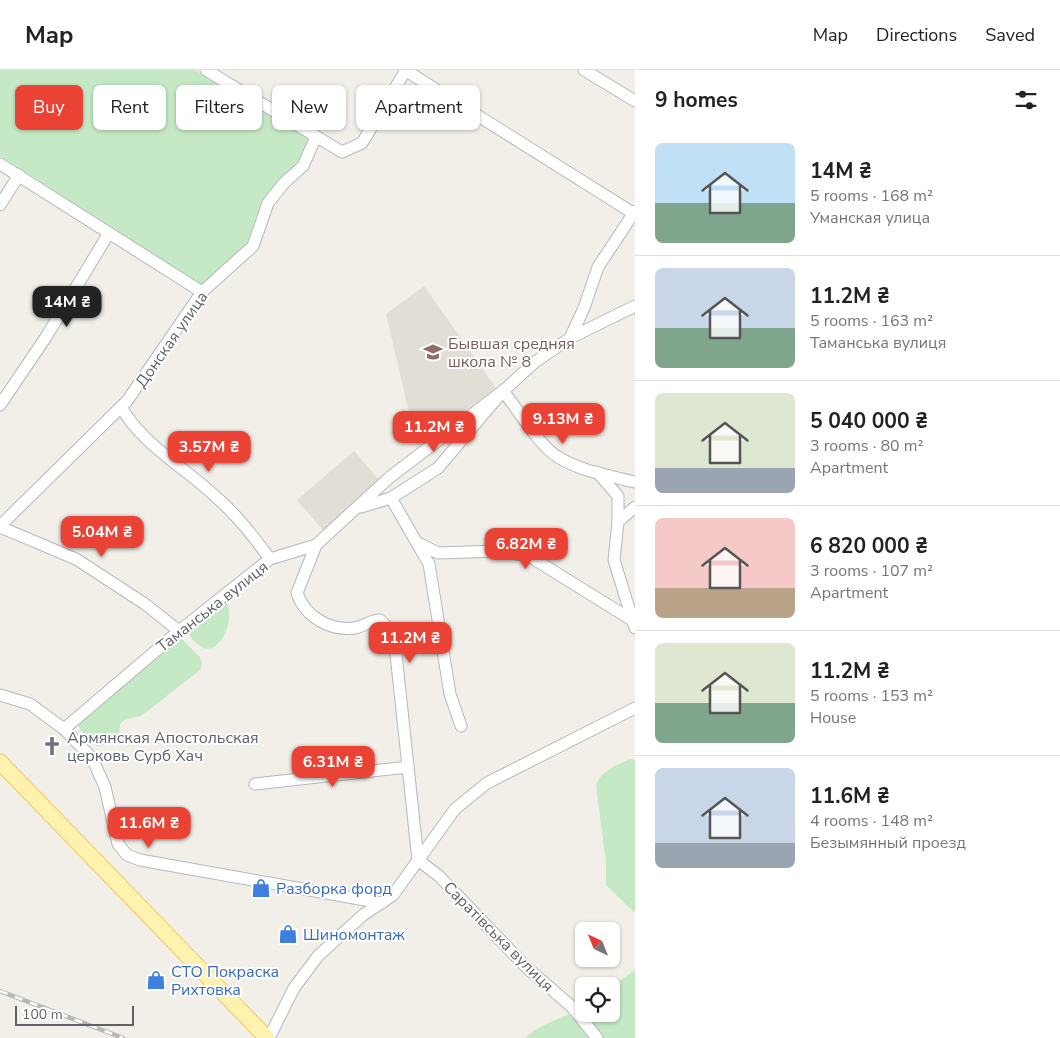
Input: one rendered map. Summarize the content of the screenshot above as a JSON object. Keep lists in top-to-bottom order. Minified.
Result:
{"streets":{"street":["Донская улица","Таманська вулиця","Саратівська вулиця"]},"places":{"school or university":["Бывшая средняя школа № 8"],"church":["Армянская Апостольская церковь Сурб Хач"],"shop":["Разборка форд","Шиномонтаж","СТО Покраска Рихтовка"]},"scale_bar":"100 m","north":"top left","page":{"header":"Map","nav":["Map","Directions","Saved"],"heading":"9 homes","chip":["Buy","Rent","Filters","New","Apartment"],"list":[{"name":"14M ₴","note":"5 rooms · 168 m² · Уманская улица"},{"name":"11.2M ₴","note":"5 rooms · 163 m² · Таманська вулиця"},{"name":"5 040 000 ₴","note":"3 rooms · 80 m² · Apartment"},{"name":"6 820 000 ₴","note":"3 rooms · 107 m² · Apartment"},{"name":"11.2M ₴","note":"5 rooms · 153 m² · House"},{"name":"11.6M ₴","note":"4 rooms · 148 m² · Безымянный проезд"}],"price":["14M ₴","9.13M ₴","11.2M ₴","3.57M ₴","5.04M ₴","6.82M ₴","11.2M ₴","6.31M ₴","11.6M ₴"],"scale":"100 m"}}
